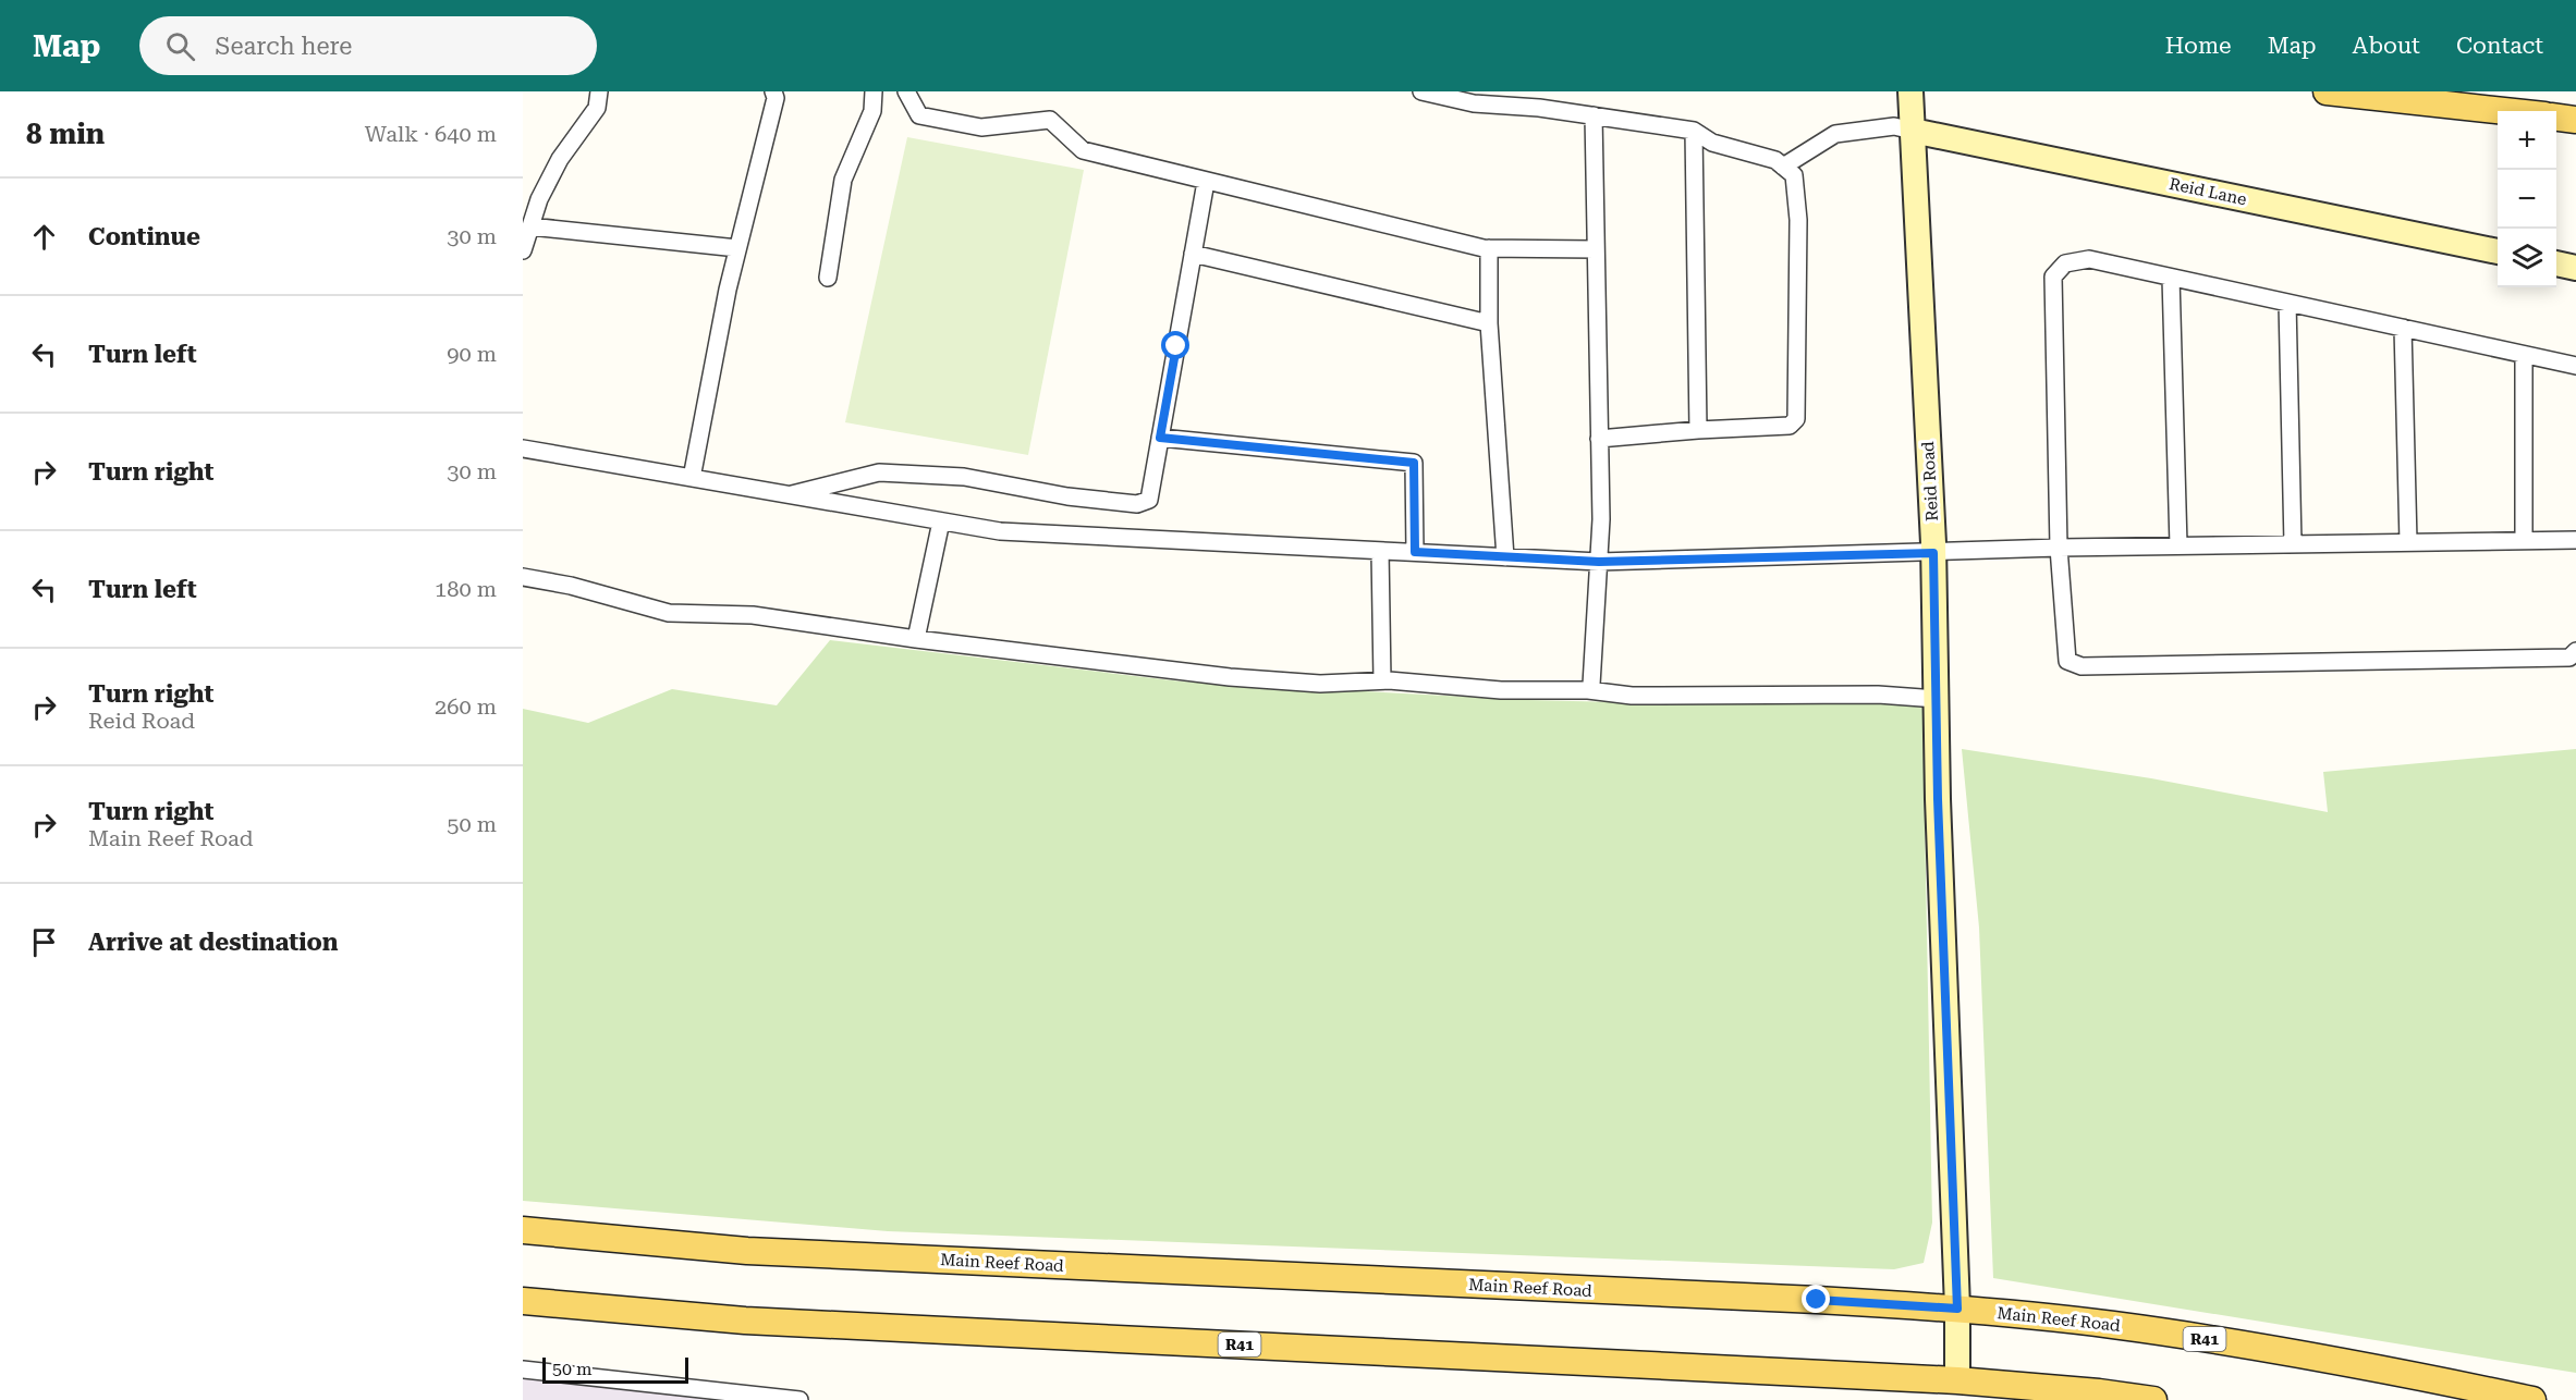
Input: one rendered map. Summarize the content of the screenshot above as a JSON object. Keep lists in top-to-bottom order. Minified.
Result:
{"streets":{"main road":["Main Reef Road","R41"],"street":["Reid Lane","Reid Road"]},"crossings":[["Reid Lane","Reid Road"],["Reid Road","Main Reef Road"],["Reid Road","R41"]],"scale_bar":"50 m","page":{"header":"Map","search":"Search here","nav":["Home","Map","About","Contact"],"heading":["8 min","Walk · 640 m"],"map_buttons":["+","−"],"list":[["Continue","30 m"],["Turn left","90 m"],["Turn right","30 m"],["Turn left","180 m"],["Turn right","Reid Road","260 m"],["Turn right","Main Reef Road","50 m"],"Arrive at destination"],"scale":"50 m"}}
